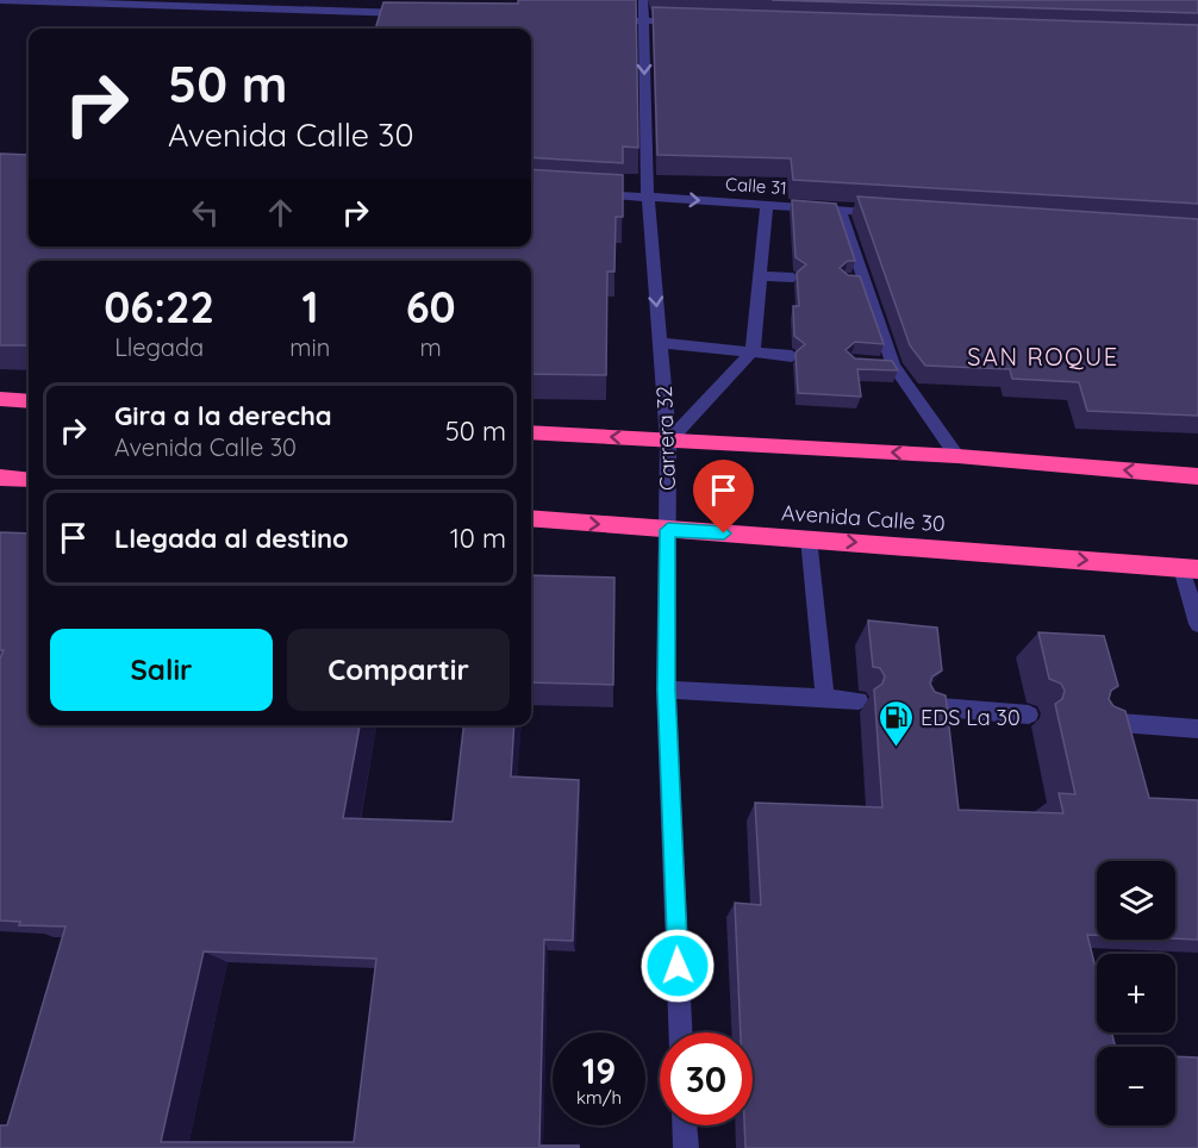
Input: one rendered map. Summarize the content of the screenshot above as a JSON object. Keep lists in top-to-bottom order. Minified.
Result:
{"streets":{"highway":["Avenida Calle 30"],"street":["Calle 31","Carrera 32"]},"crossings":[["Calle 31","Carrera 32"],["Carrera 32","Avenida Calle 30"]],"districts":["SAN ROQUE"],"places":{"fuel station":["EDS La 30"]},"page":{"turn":["50 m","Avenida Calle 30"],"eta":["06:22","Llegada","1","min","60","m"],"list":[{"name":"Gira a la derecha","note":"Avenida Calle 30","value":"50 m"},{"name":"Llegada al destino","value":"10 m"}],"buttons":["Salir","Compartir"],"map_buttons":["+","−"],"speed":"19 km/h","limit":"30"}}
